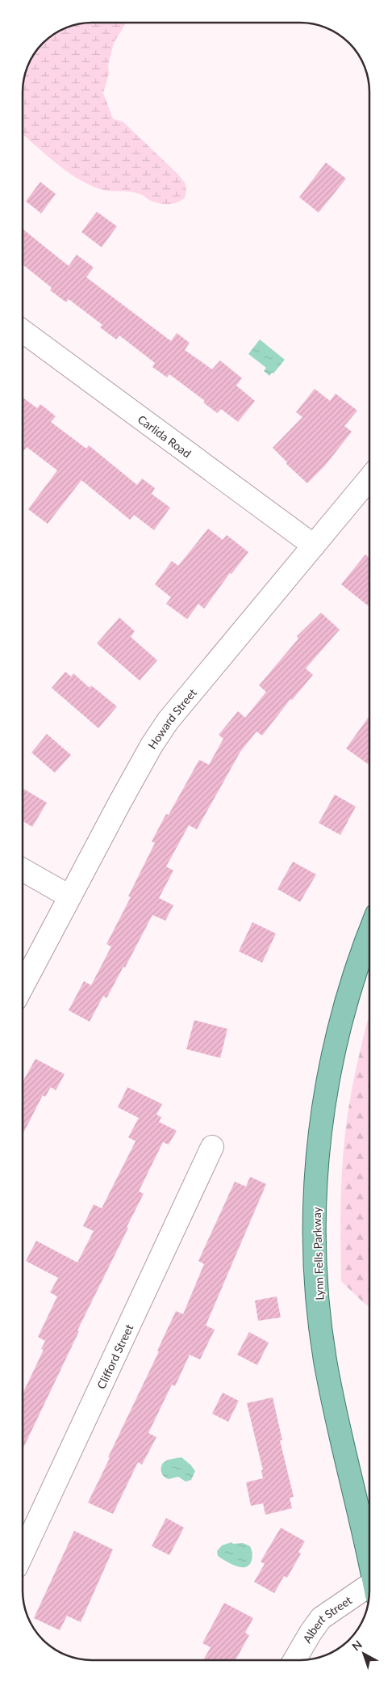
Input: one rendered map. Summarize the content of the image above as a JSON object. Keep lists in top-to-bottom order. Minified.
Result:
{"streets":{"main road":["Lynn Fells Parkway"],"street":["Carlida Road","Howard Street","Clifford Street","Albert Street"]},"crossings":[["Carlida Road","Howard Street"]],"north":"top left"}
